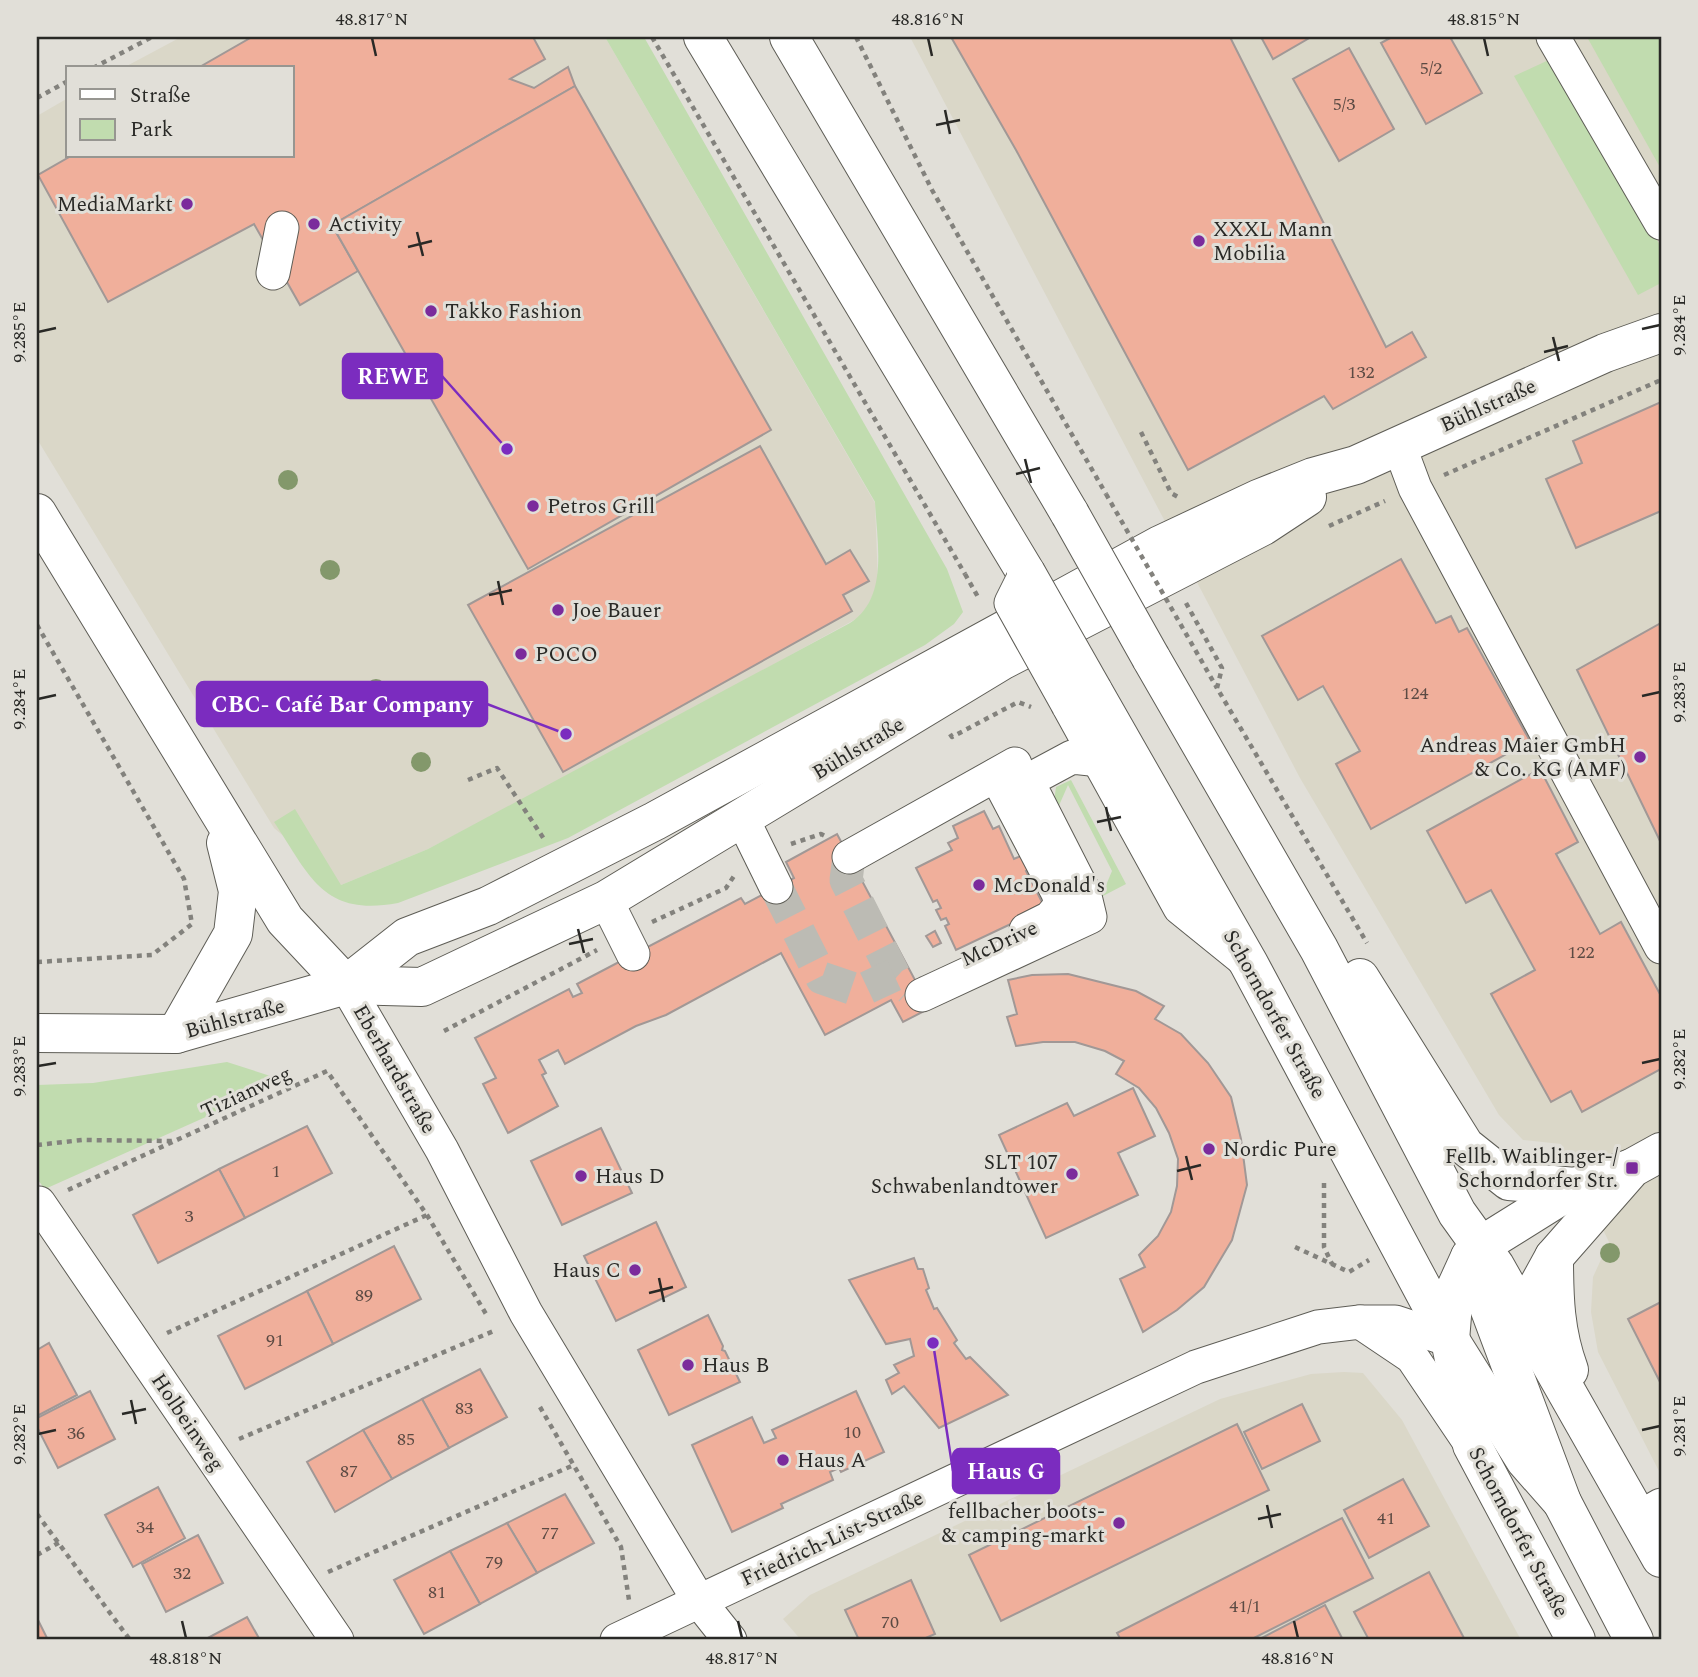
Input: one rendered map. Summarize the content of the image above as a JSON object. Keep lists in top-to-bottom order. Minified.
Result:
{"streets":{"main road":["Bühlstraße","Schorndorfer Straße","Eberhardstraße"],"street":["McDrive","Holbeinweg","Friedrich-List-Straße"],"path":["Tizianweg"]},"crossings":[["Bühlstraße","Eberhardstraße"],["Schorndorfer Straße","Friedrich-List-Straße"],["Eberhardstraße","Friedrich-List-Straße"],["Tizianweg","Holbeinweg"]],"places":{"other":["MediaMarkt","Activity","XXXL Mann Mobilia","Takko Fashion","REWE","Petros Grill","Joe Bauer","POCO","CBC- Café Bar Company","Andreas Maier GmbH & Co. KG (AMF)","McDonald's","Nordic Pure","SLT 107 Schwabenlandtower","Haus D","Haus C","Haus G","Haus B","Haus A","fellbacher boots- & camping-markt"],"transit":["Fellb. Waiblinger-/ Schorndorfer Str."]},"house_numbers":["5/2","5/3","132","124","122","1","3","89","91","83","10","36","85","87","41","34","77","79","32","81","41/1","70"],"legend":["Straße","Park"],"coordinates":["48.817°N","48.816°N","48.815°N","9.284°E","9.285°E","9.283°E","9.282°E","9.281°E","48.818°N"]}
